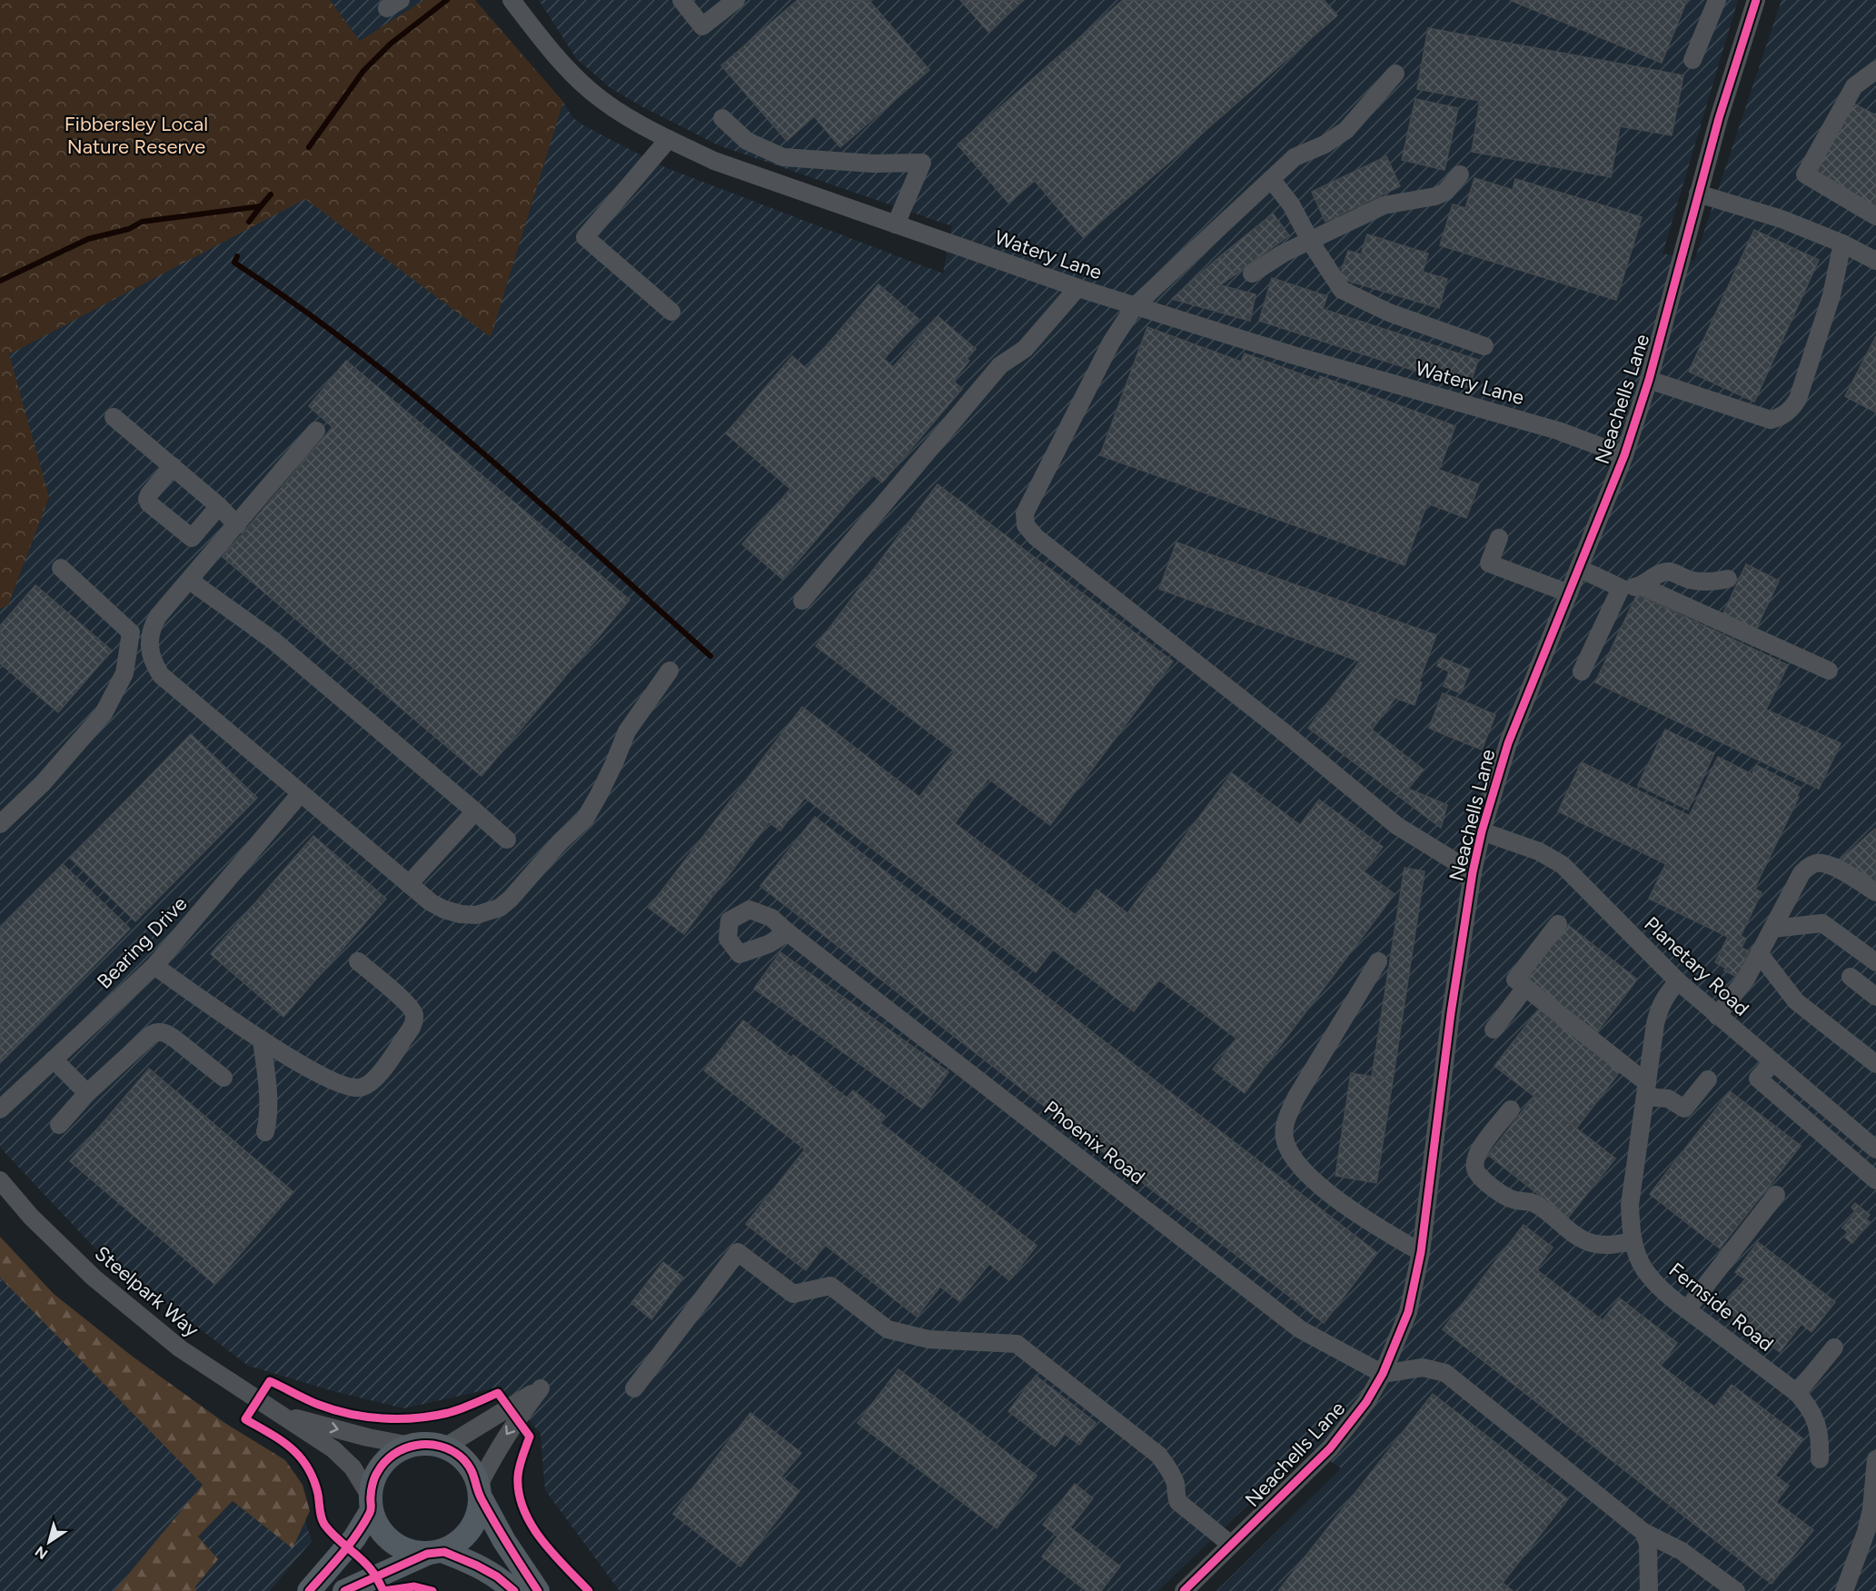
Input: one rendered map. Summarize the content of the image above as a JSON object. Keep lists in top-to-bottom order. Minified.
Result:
{"streets":{"street":["Watery Lane","Neachells Lane","Bearing Drive","Planetary Road","Phoenix Road","Steelpark Way","Fernside Road"]},"crossings":[["Watery Lane","Neachells Lane"],["Neachells Lane","Planetary Road"],["Neachells Lane","Phoenix Road"],["Planetary Road","Fernside Road"]],"parks":["Fibbersley Local Nature Reserve"],"north":"bottom left"}
